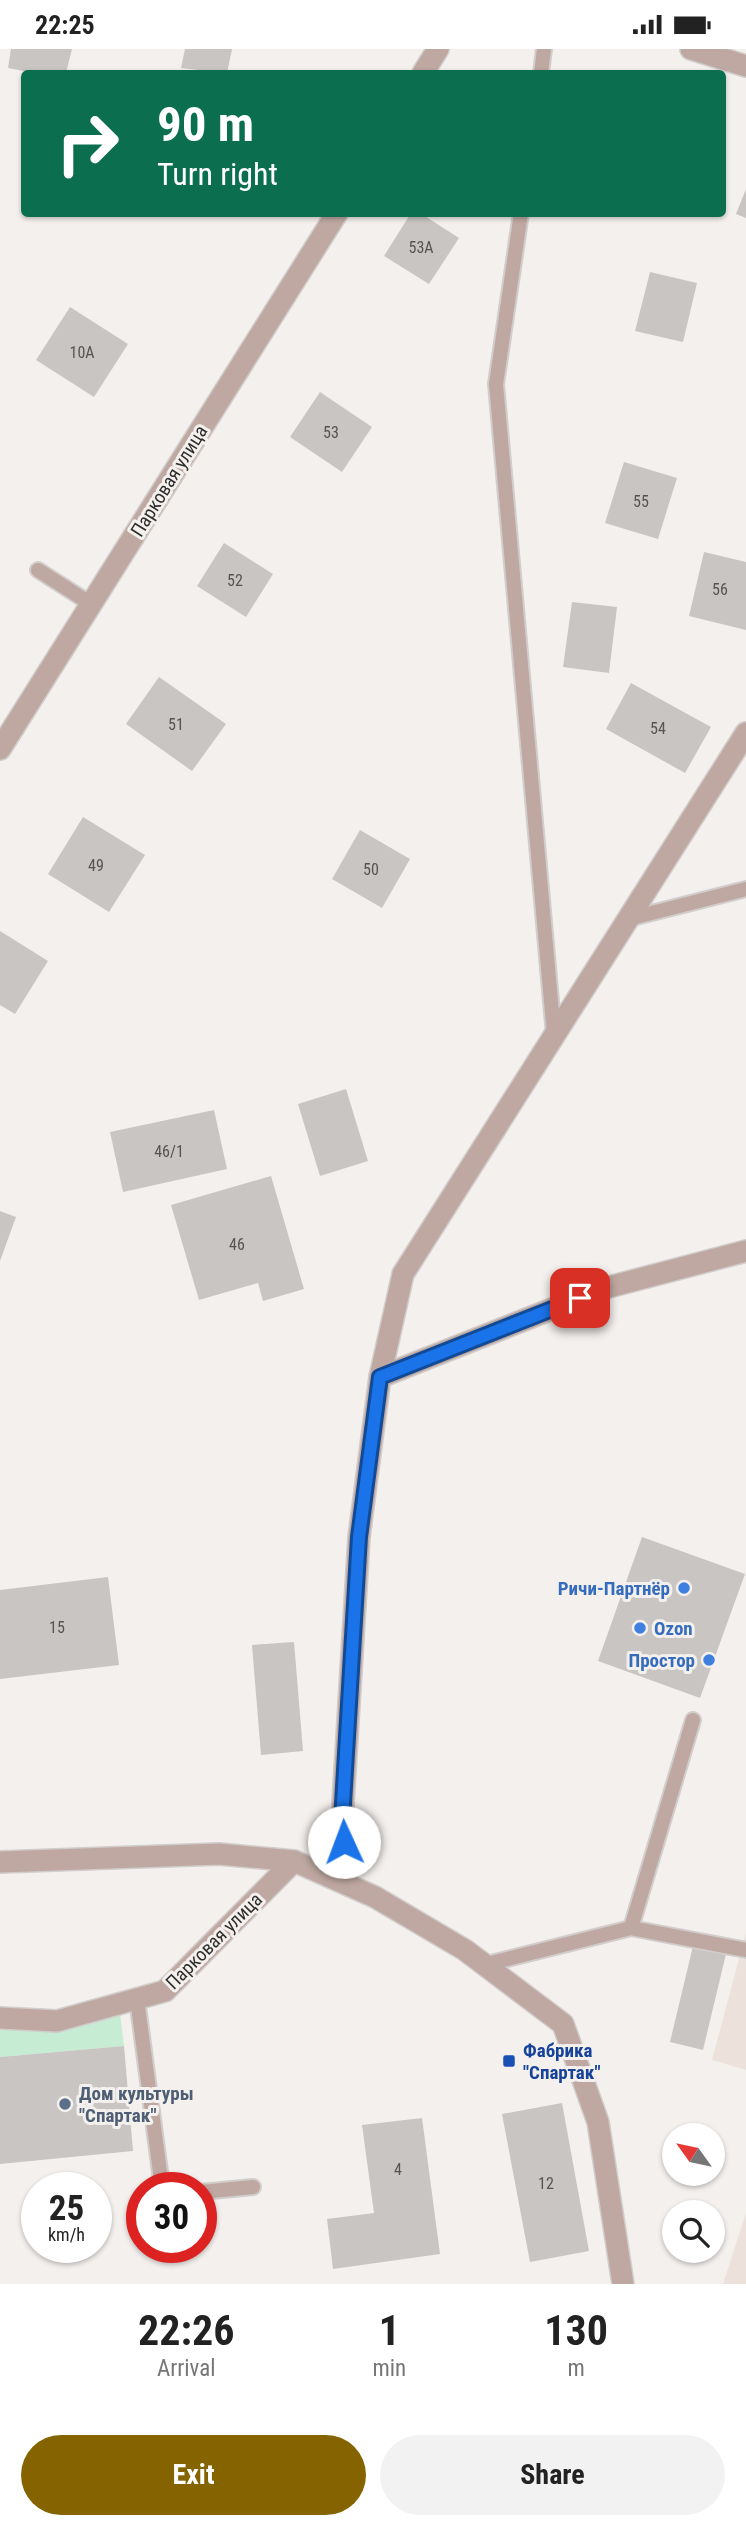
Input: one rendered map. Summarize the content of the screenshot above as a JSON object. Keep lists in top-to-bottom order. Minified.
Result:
{"streets":{"street":["Парковая улица"]},"places":{"other":["Ричи-Партнёр","Ozon","Простор","Дом культуры \"Спартак\""],"transit":["Фабрика \"Спартак\""]},"house_numbers":["53А","10А","53","55","52","56","51","54","49","50","46/1","46","15","4","12"],"north":"top left","page":{"status":"22:25","turn":["90 m","Turn right"],"speed":"25 km/h","limit":"30","eta":["22:26","Arrival","1","min","130","m"],"buttons":["Exit","Share"]}}
